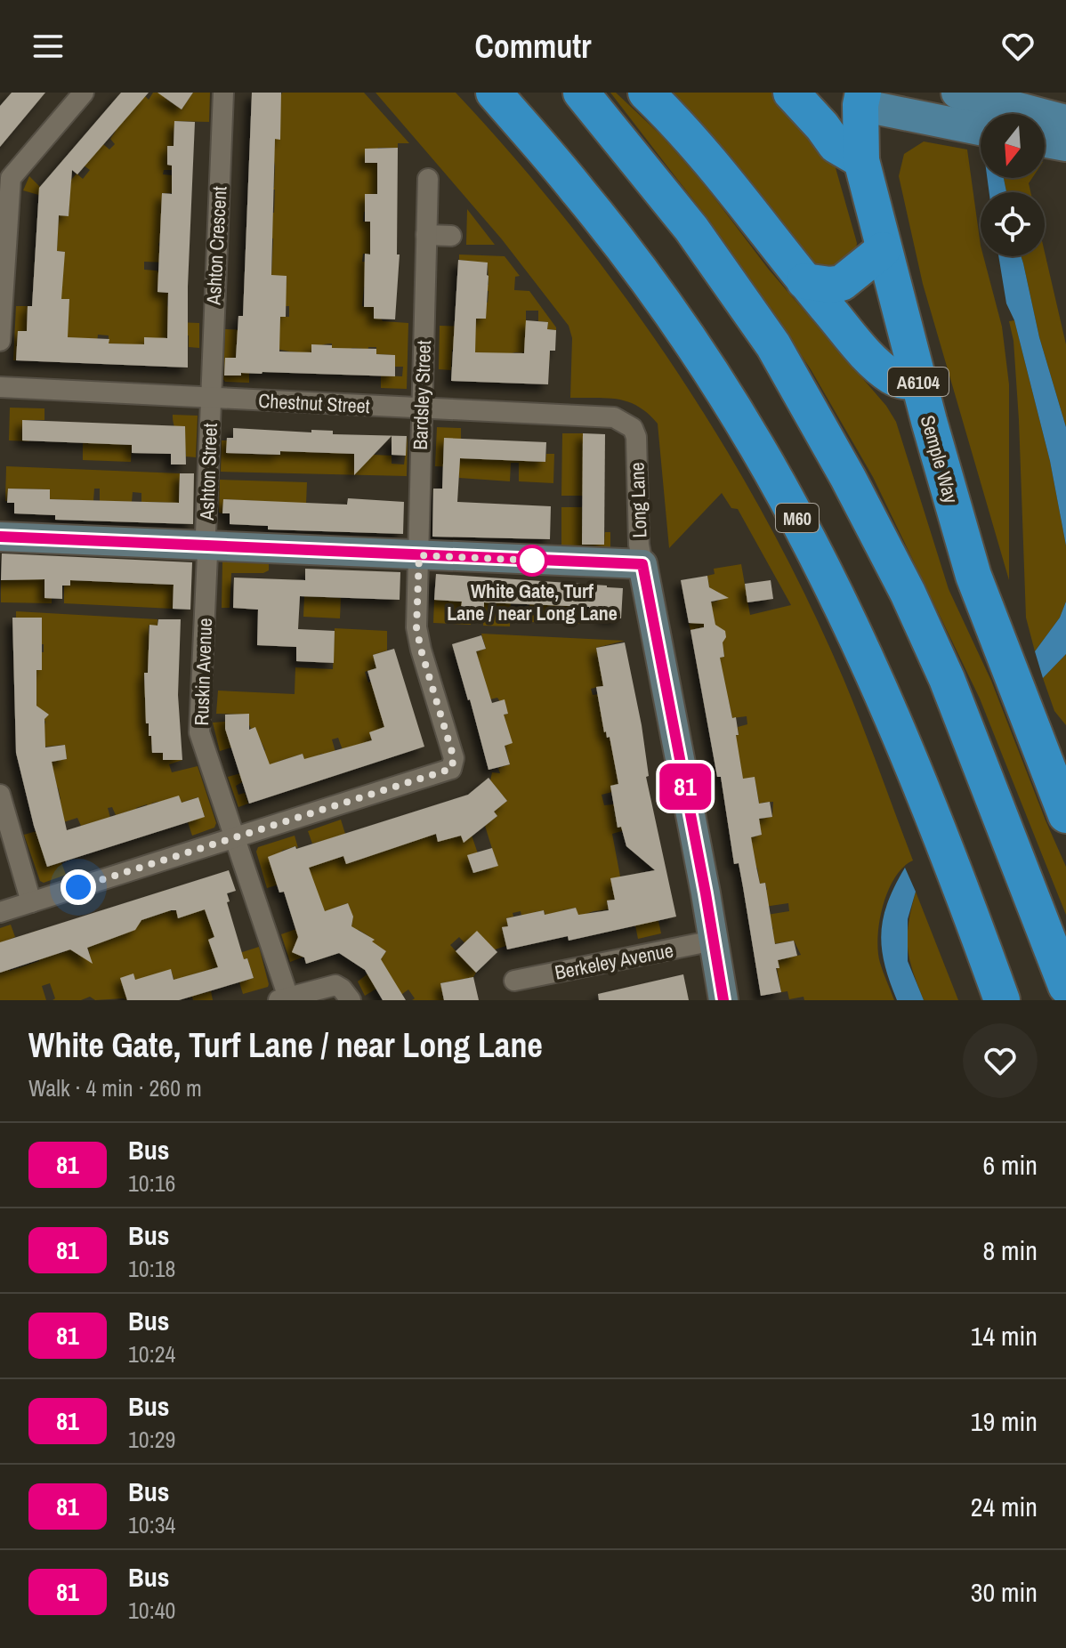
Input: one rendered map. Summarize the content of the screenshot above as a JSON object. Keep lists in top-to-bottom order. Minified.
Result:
{"streets":{"highway":["A6104","Semple Way","M60"],"street":["Ashton Crescent","Bardsley Street","Chestnut Street","Ashton Street","Long Lane","Ruskin Avenue","Berkeley Avenue"]},"crossings":[["Ashton Crescent","Chestnut Street"],["Ashton Crescent","Ashton Street"],["Bardsley Street","Chestnut Street"],["Bardsley Street","Ruskin Avenue"],["Chestnut Street","Ashton Street"],["Chestnut Street","Long Lane"],["Ashton Street","Ruskin Avenue"],["Long Lane","Berkeley Avenue"]],"places":["White Gate, Turf Lane / near Long Lane"],"lines":["bus line 81"],"north":"bottom","page":{"header":"Commutr","on_map":"81","heading":["White Gate, Turf Lane / near Long Lane","Walk · 4 min · 260 m"],"list":[{"mark":"81","name":"Bus","note":"10:16","value":"6 min"},{"mark":"81","name":"Bus","note":"10:18","value":"8 min"},{"mark":"81","name":"Bus","note":"10:24","value":"14 min"},{"mark":"81","name":"Bus","note":"10:29","value":"19 min"},{"mark":"81","name":"Bus","note":"10:34","value":"24 min"},{"mark":"81","name":"Bus","note":"10:40","value":"30 min"}]}}
